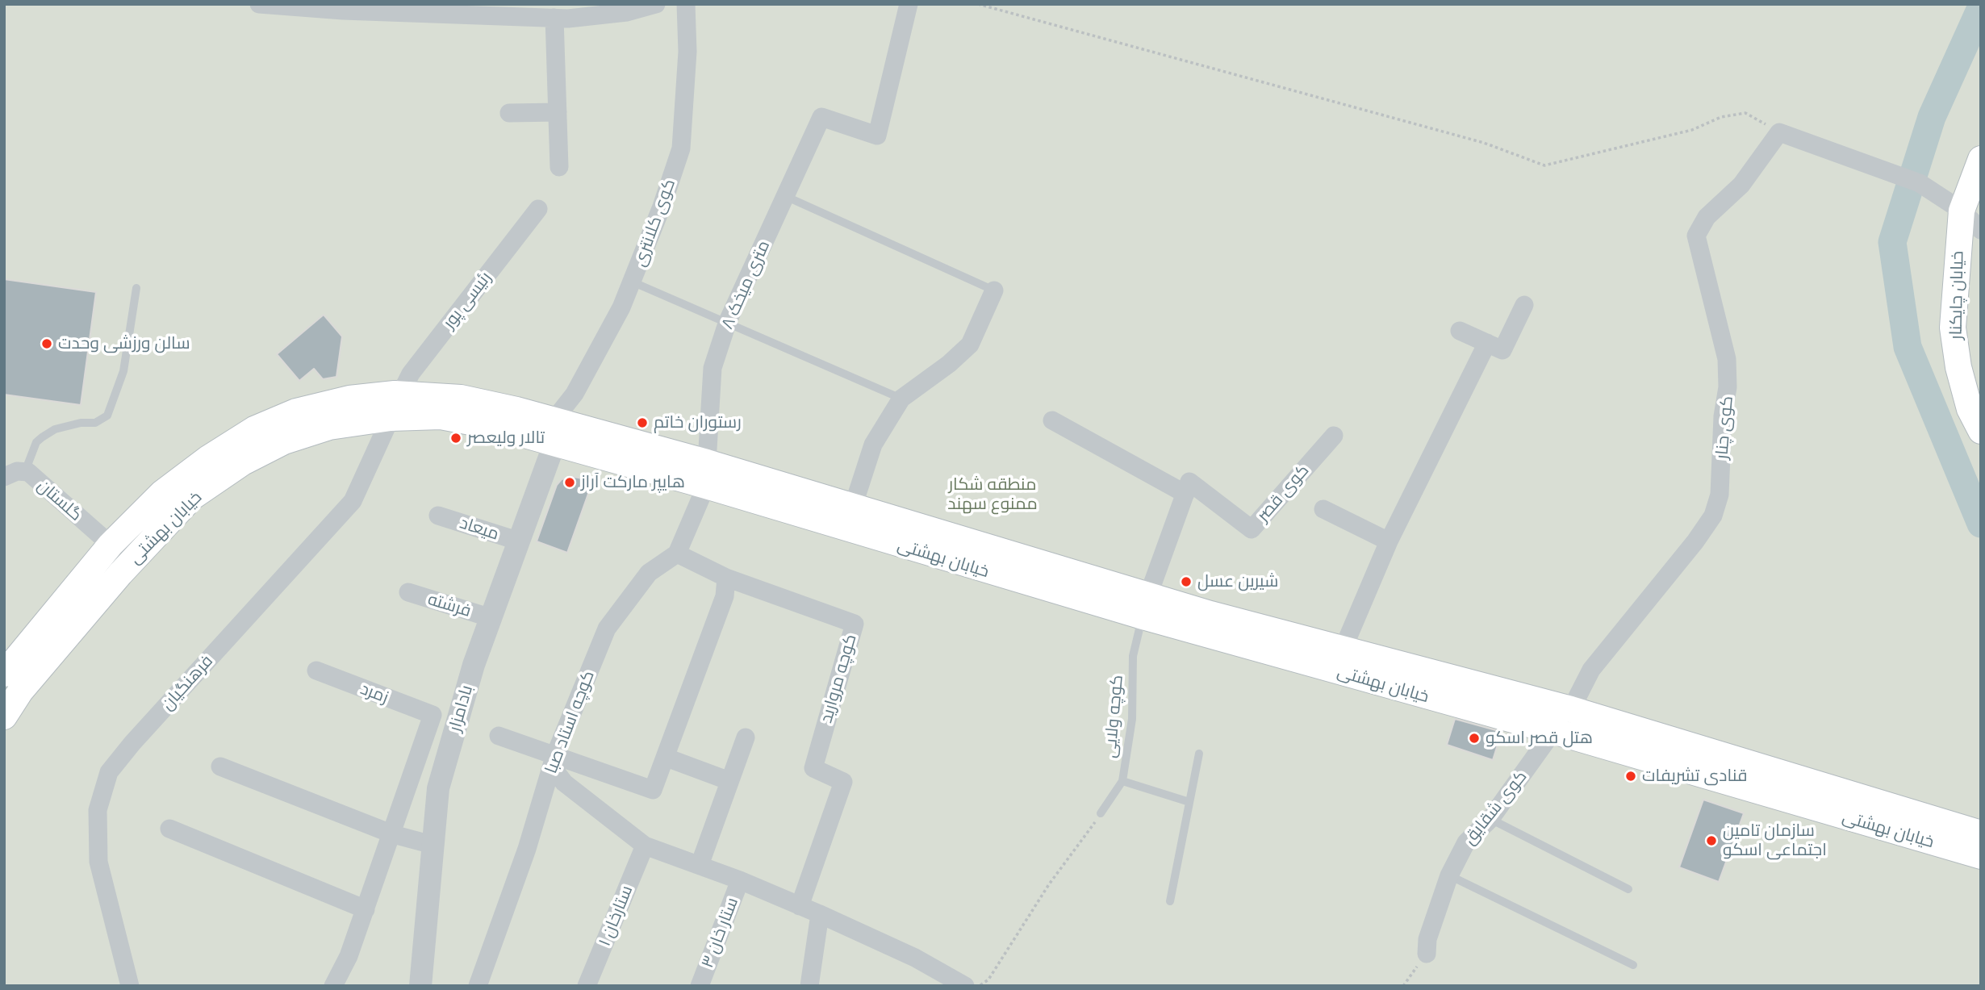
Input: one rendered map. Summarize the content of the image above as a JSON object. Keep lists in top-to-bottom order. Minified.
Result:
{"streets":{"main road":["خیابان چایکنار","خیابان بهشتی"],"street":["کوی کلانتری","۸ متری میخک","رئیسی پور","کوی چنار","کوی قصر","گلستان","میعاد","فرشته","کوچه مروارید","فرهنگیان","زمرد","بادامزار","کوچه استاد صبا","کوی شقایق","ستارخان ۱","ستار خان ۳"],"lane":["کوچه ولایی"]},"crossings":[["کوی کلانتری","خیابان بهشتی"],["کوی کلانتری","بادامزار"],["۸ متری میخک","خیابان بهشتی"],["رئیسی پور","خیابان بهشتی"],["کوی چنار","خیابان بهشتی"],["گلستان","خیابان بهشتی"],["خیابان بهشتی","فرهنگیان"],["خیابان بهشتی","بادامزار"],["خیابان بهشتی","کوچه ولایی"],["خیابان بهشتی","کوی شقایق"],["میعاد","بادامزار"],["فرشته","بادامزار"]],"parks":["منطقه شکار ممنوع سهند"],"places":["سالن ورزشی وحدت","رستوران خاتم","تالار ولیعصر","هایپر مارکت آراز","شیرین عسل","هتل قصر اسکو","قنادی تشریفات","سازمان تامین اجتماعی اسکو"]}
